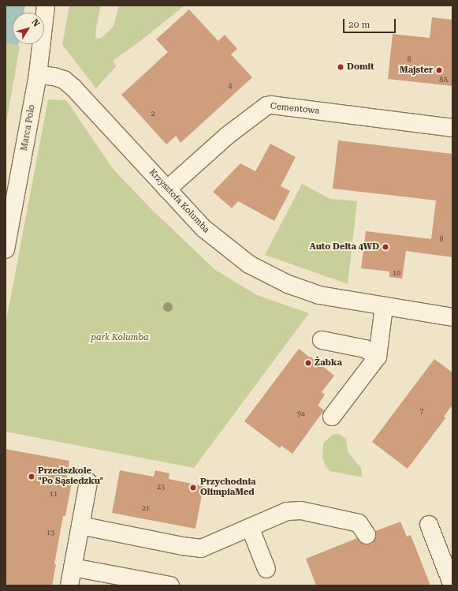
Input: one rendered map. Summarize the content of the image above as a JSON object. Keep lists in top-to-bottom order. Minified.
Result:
{"streets":{"street":["Cementowa","Marca Polo","Krzysztofa Kolumba"]},"crossings":[["Cementowa","Krzysztofa Kolumba"],["Marca Polo","Krzysztofa Kolumba"]],"parks":["park Kolumba"],"places":["Domit","Majster","Auto Delta 4WD","Żabka","Przedszkole \"Po Sąsiedzku\"","Przychodnia OlimpiaMed"],"house_numbers":["8","8A","4","2","8","10","7","9a","23","11","21","13"],"scale_bar":"20 m","north":"top right"}
